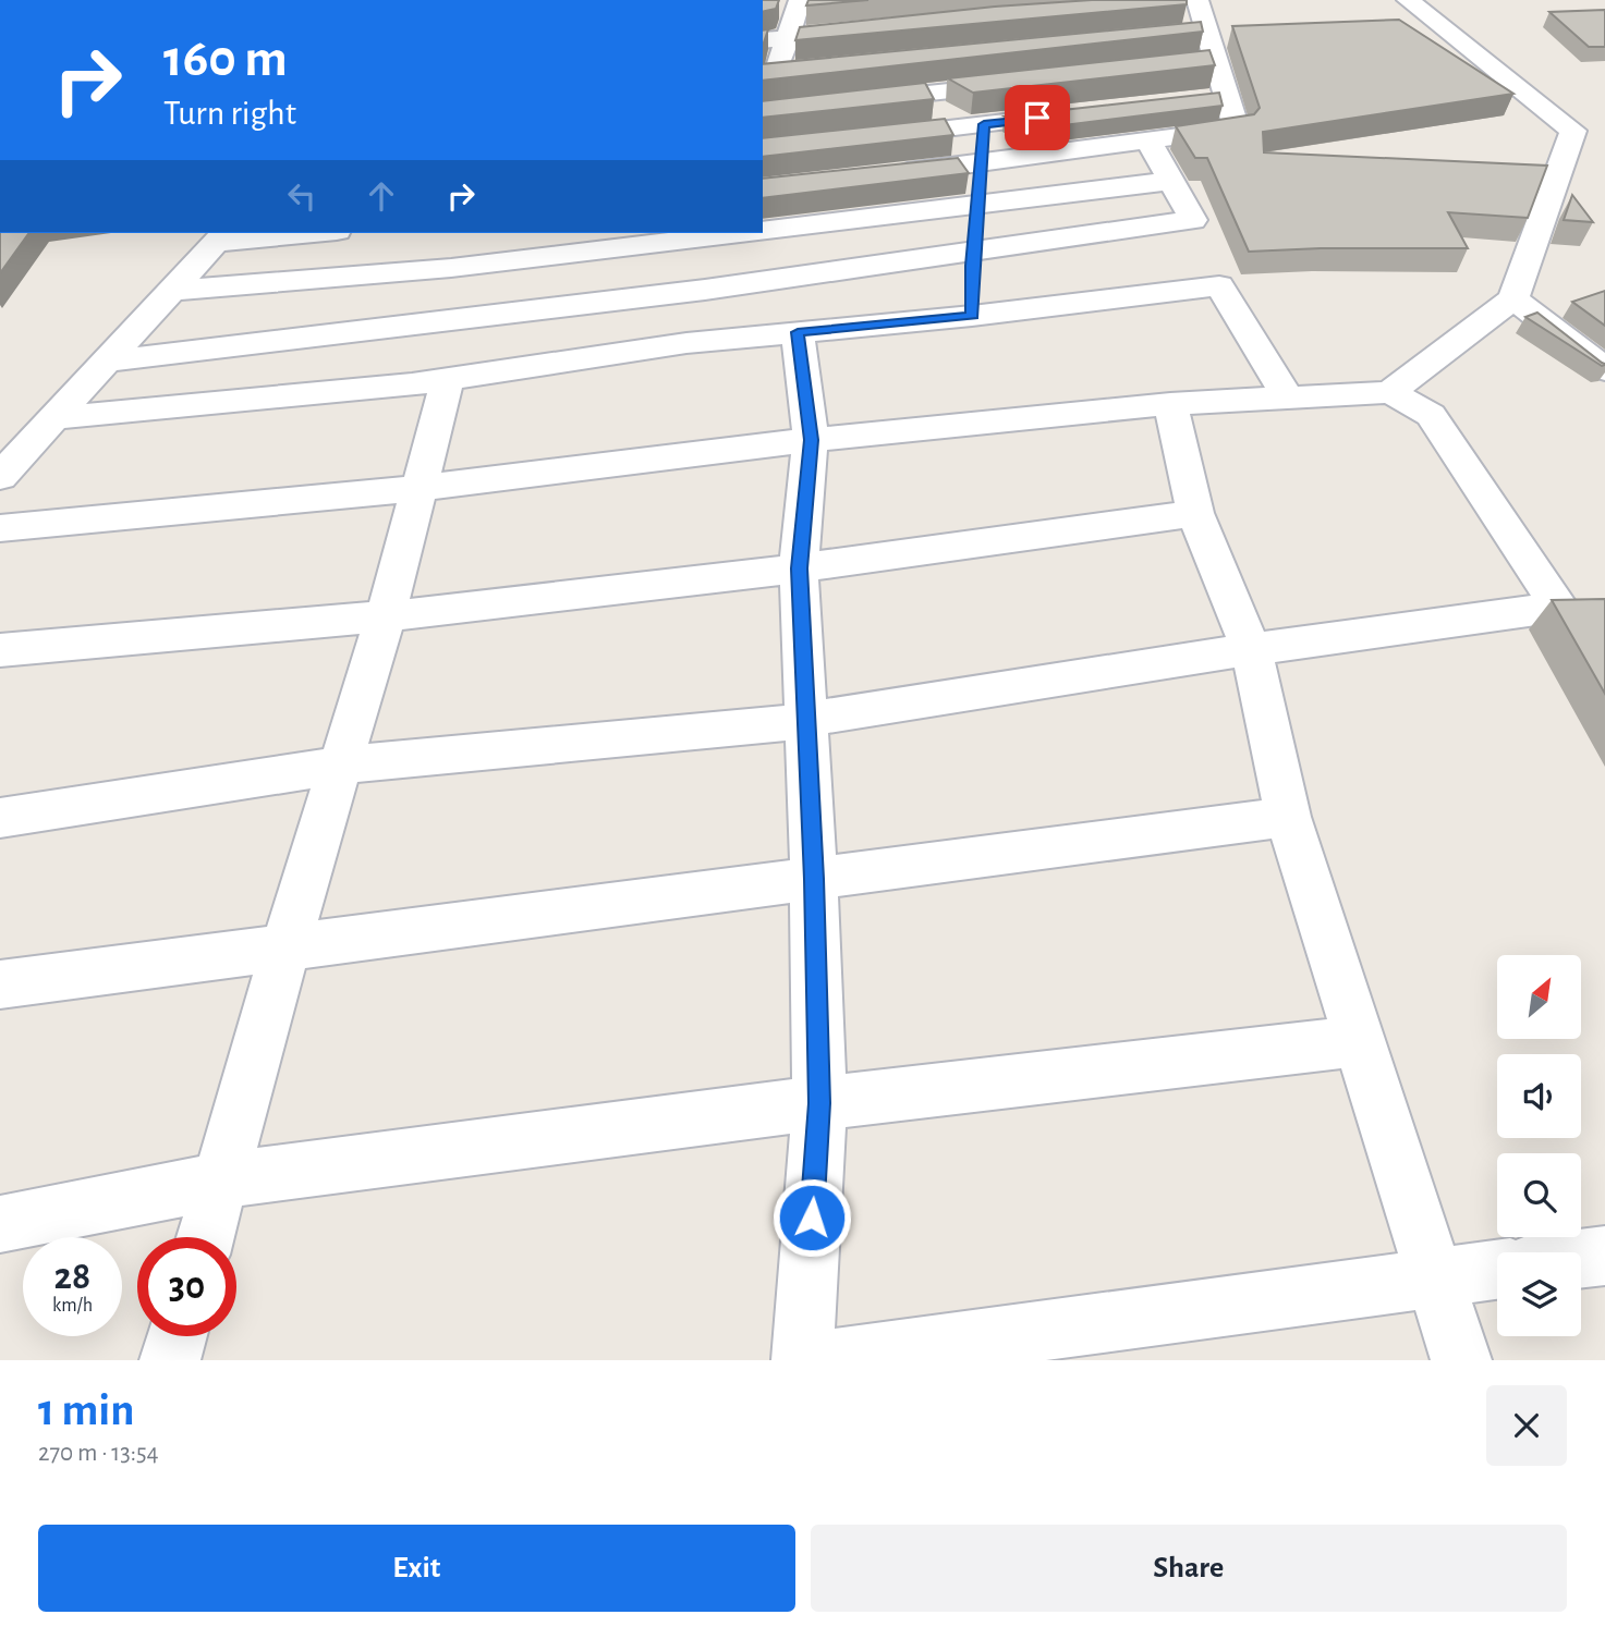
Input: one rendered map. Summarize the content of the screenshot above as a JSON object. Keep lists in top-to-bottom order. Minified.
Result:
{"north":"top right","page":{"turn":["160 m","Turn right"],"speed":"28 km/h","limit":"30","heading":["1 min","270 m · 13:54"],"buttons":["Exit","Share"]}}
